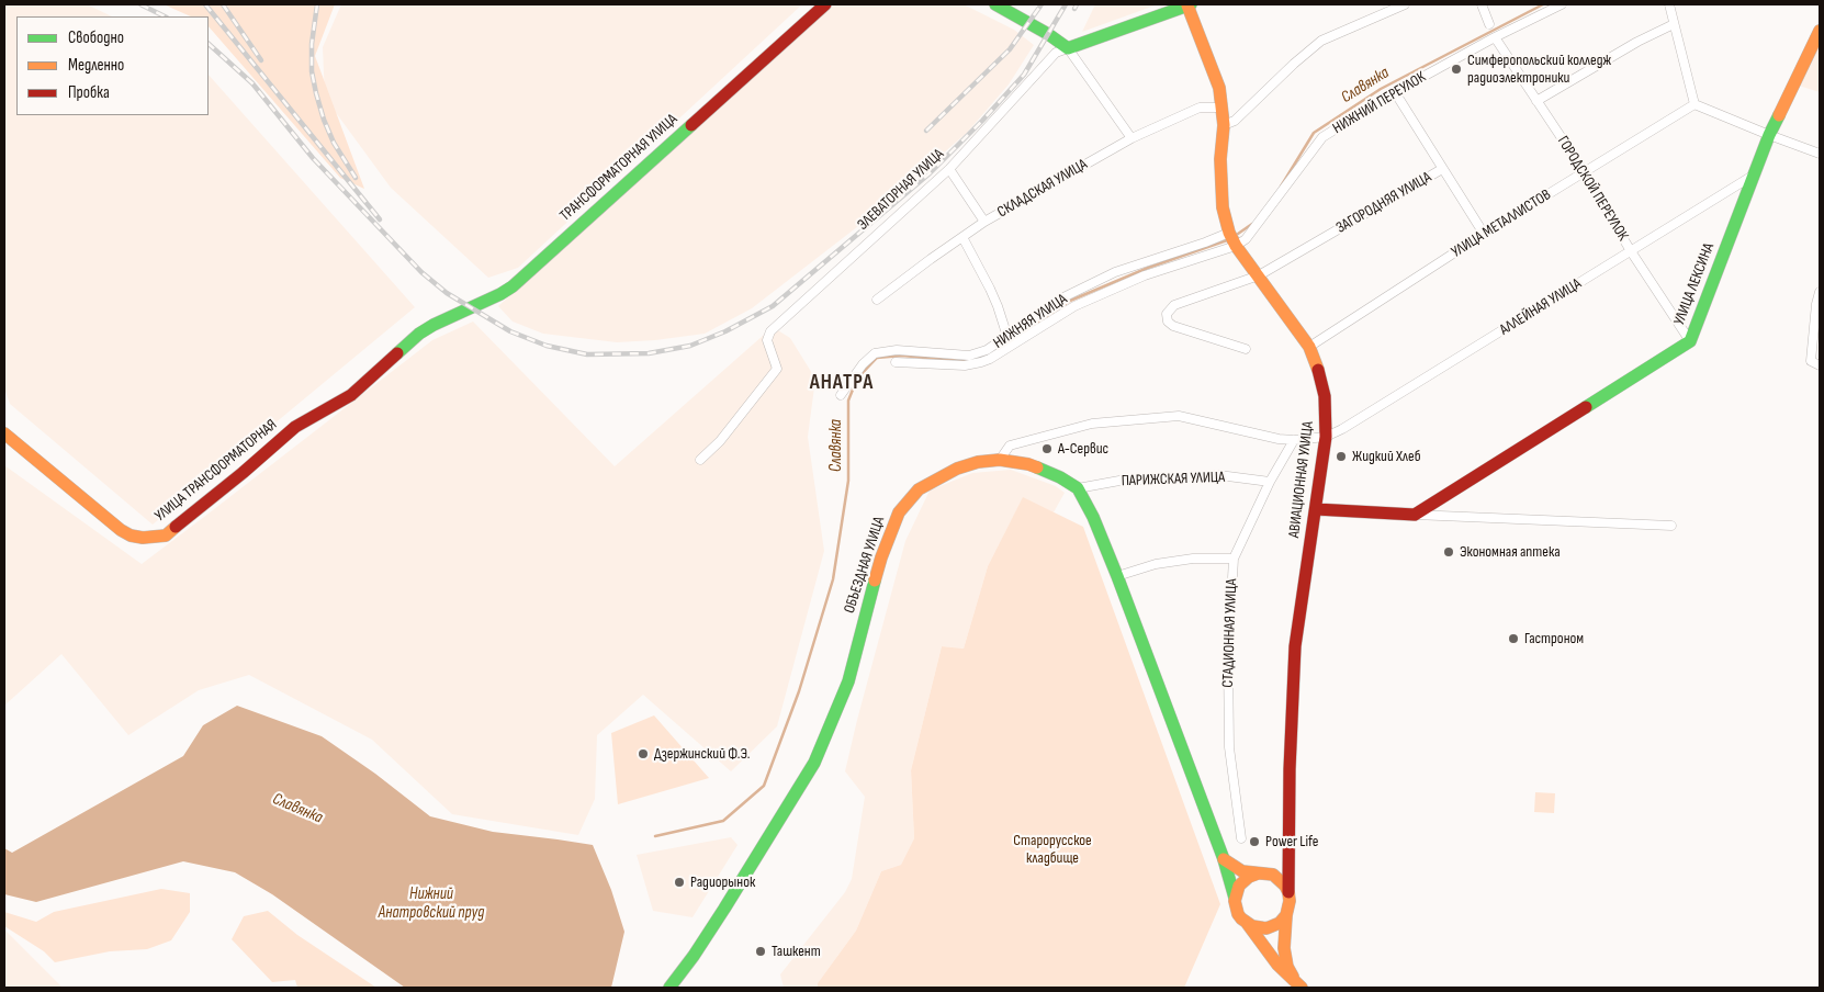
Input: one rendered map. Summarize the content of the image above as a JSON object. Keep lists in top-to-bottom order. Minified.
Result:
{"streets":{"main road":["ТРАНСФОРМАТОРНАЯ УЛИЦА","ЭЛЕВАТОРНАЯ УЛИЦА","УЛИЦА ЛЕКСИНА","УЛИЦА ТРАНСФОРМАТОРНАЯ","АВИАЦИОННАЯ УЛИЦА","ОБЪЕЗДНАЯ УЛИЦА"],"street":["НИЖНИЙ ПЕРЕУЛОК","СКЛАДСКАЯ УЛИЦА","ГОРОДСКОЙ ПЕРЕУЛОК","ЗАГОРОДНЯЯ УЛИЦА","УЛИЦА МЕТАЛЛИСТОВ","АЛЛЕЙНАЯ УЛИЦА","НИЖНЯЯ УЛИЦА","ПАРИЖСКАЯ УЛИЦА","СТАДИОННАЯ УЛИЦА"]},"crossings":[["НИЖНИЙ ПЕРЕУЛОК","ГОРОДСКОЙ ПЕРЕУЛОК"],["НИЖНИЙ ПЕРЕУЛОК","НИЖНЯЯ УЛИЦА"],["НИЖНИЙ ПЕРЕУЛОК","АВИАЦИОННАЯ УЛИЦА"],["ТРАНСФОРМАТОРНАЯ УЛИЦА","УЛИЦА ТРАНСФОРМАТОРНАЯ"],["СКЛАДСКАЯ УЛИЦА","АВИАЦИОННАЯ УЛИЦА"],["ГОРОДСКОЙ ПЕРЕУЛОК","УЛИЦА МЕТАЛЛИСТОВ"],["ГОРОДСКОЙ ПЕРЕУЛОК","УЛИЦА ЛЕКСИНА"],["ГОРОДСКОЙ ПЕРЕУЛОК","АЛЛЕЙНАЯ УЛИЦА"],["ЭЛЕВАТОРНАЯ УЛИЦА","АВИАЦИОННАЯ УЛИЦА"],["ЗАГОРОДНЯЯ УЛИЦА","УЛИЦА МЕТАЛЛИСТОВ"],["ЗАГОРОДНЯЯ УЛИЦА","АВИАЦИОННАЯ УЛИЦА"],["УЛИЦА МЕТАЛЛИСТОВ","АВИАЦИОННАЯ УЛИЦА"],["УЛИЦА ЛЕКСИНА","АЛЛЕЙНАЯ УЛИЦА"],["АЛЛЕЙНАЯ УЛИЦА","АВИАЦИОННАЯ УЛИЦА"],["НИЖНЯЯ УЛИЦА","АВИАЦИОННАЯ УЛИЦА"],["ПАРИЖСКАЯ УЛИЦА","ОБЪЕЗДНАЯ УЛИЦА"],["ПАРИЖСКАЯ УЛИЦА","СТАДИОННАЯ УЛИЦА"]],"districts":["АНАТРА"],"water":["Славянка","Нижний Анатровский пруд"],"parks":["Старорусское кладбище"],"places":["Симферопольский колледж радиоэлектроники","А-Сервис","Жидкий Хлеб","Экономная аптека","Гастроном","Дзержинский Ф.Э.","Power Life","Радиорынок","Ташкент"],"legend":["Свободно","Медленно","Пробка"]}
